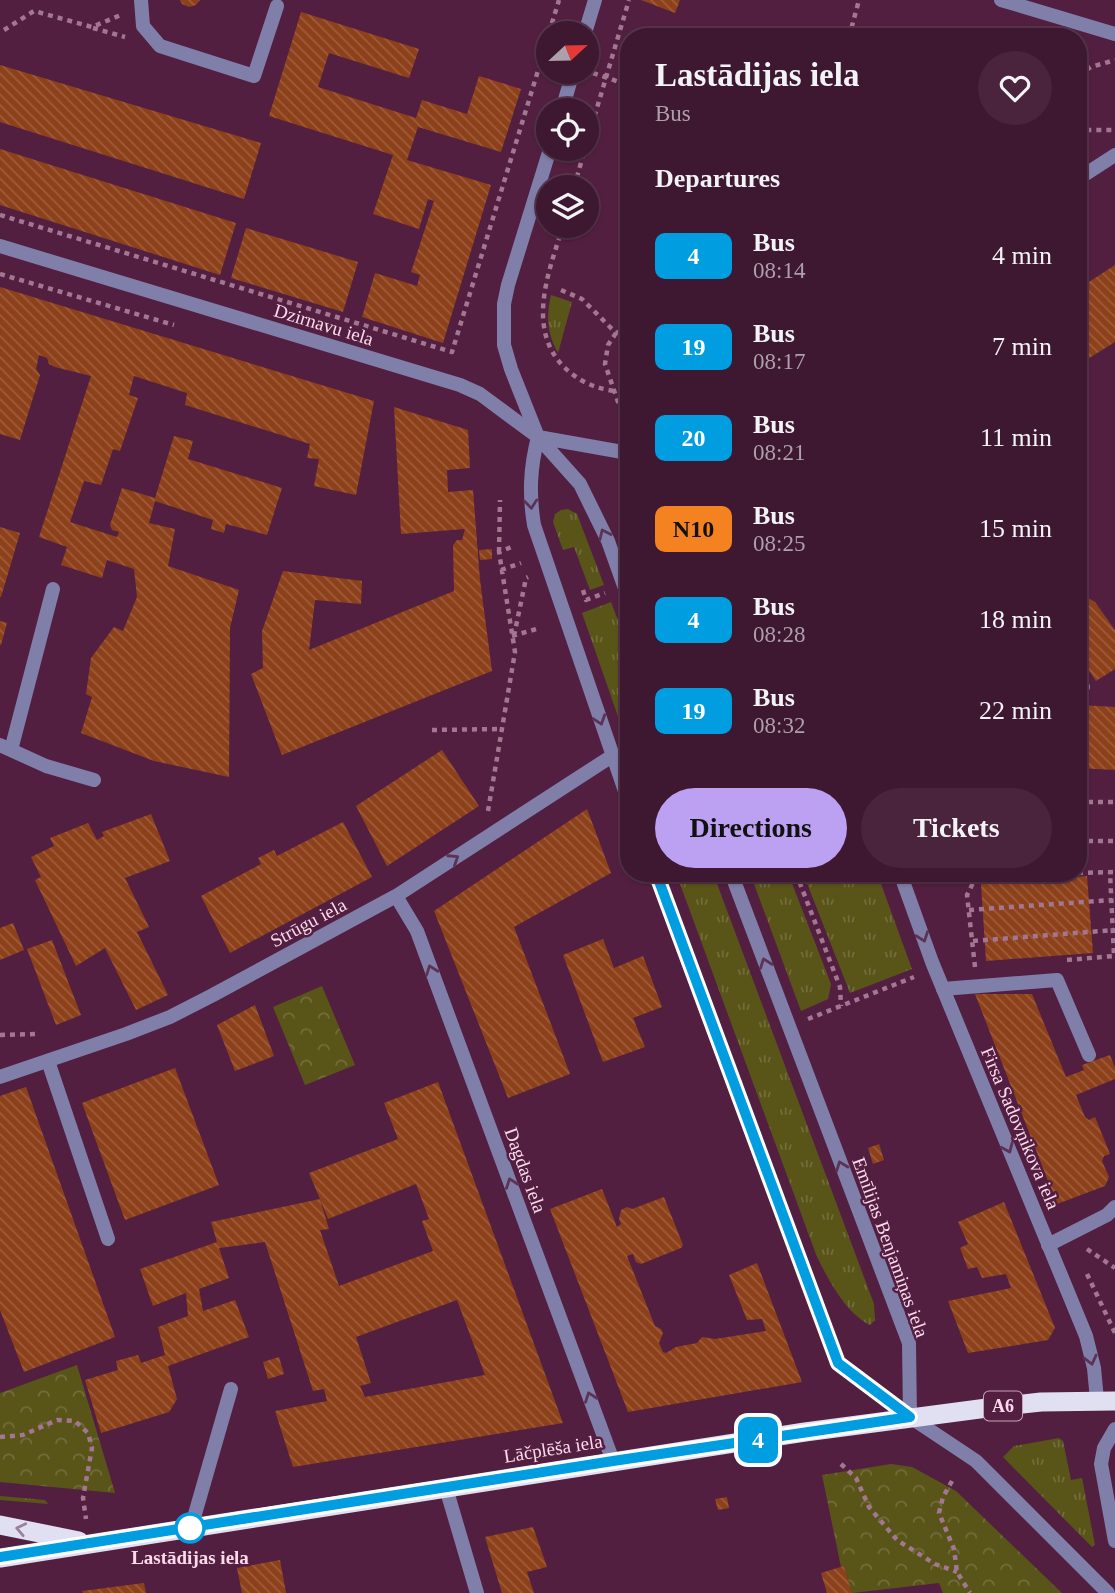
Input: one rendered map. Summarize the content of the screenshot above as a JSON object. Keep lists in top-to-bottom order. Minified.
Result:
{"streets":{"highway":["A6","Lāčplēša iela"],"street":["Dzirnavu iela","Strūgu iela","Firsa Sadovņikova iela","Dagdas iela","Emīlijas Benjamiņas iela"]},"crossings":[["Strūgu iela","Dagdas iela"],["Firsa Sadovņikova iela","Lāčplēša iela"],["Dagdas iela","Lāčplēša iela"],["Emīlijas Benjamiņas iela","Lāčplēša iela"],["A6","Lāčplēša iela"]],"one_way":["Strūgu iela","Firsa Sadovņikova iela","Dagdas iela"],"places":["Lastādijas iela"],"lines":["bus line 4"],"north":"right","page":{"on_map":"4","heading":[["Lastādijas iela","Bus"],"Departures"],"list":[{"mark":"4","name":"Bus","note":"08:14","value":"4 min"},{"mark":"19","name":"Bus","note":"08:17","value":"7 min"},{"mark":"20","name":"Bus","note":"08:21","value":"11 min"},{"mark":"N10","name":"Bus","note":"08:25","value":"15 min"},{"mark":"4","name":"Bus","note":"08:28","value":"18 min"},{"mark":"19","name":"Bus","note":"08:32","value":"22 min"}],"buttons":["Directions","Tickets"]}}
